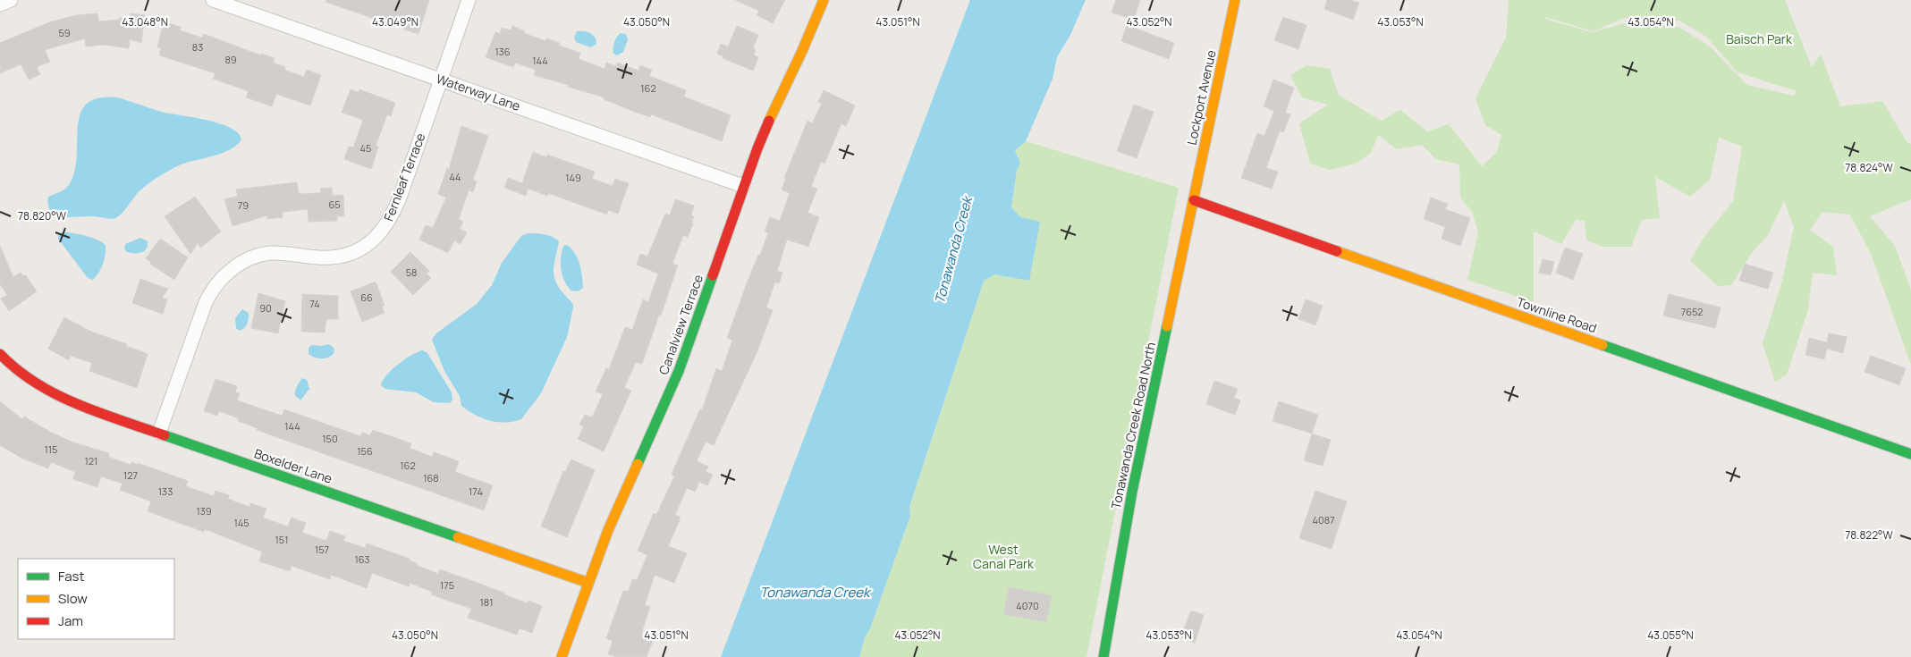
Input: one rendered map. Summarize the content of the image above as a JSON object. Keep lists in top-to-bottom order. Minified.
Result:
{"streets":{"street":["Waterway Lane","Lockport Avenue","Fernleaf Terrace","Townline Road","Canalview Terrace","Tonawanda Creek Road North","Boxelder Lane"]},"crossings":[["Waterway Lane","Fernleaf Terrace"],["Waterway Lane","Canalview Terrace"],["Lockport Avenue","Townline Road"],["Lockport Avenue","Tonawanda Creek Road North"],["Fernleaf Terrace","Boxelder Lane"],["Townline Road","Tonawanda Creek Road North"],["Canalview Terrace","Boxelder Lane"]],"water":["Tonawanda Creek"],"parks":["Baisch Park","West Canal Park"],"house_numbers":["59","83","136","89","144","162","45","44","149","65","79","58","66","74","90","7652","144","150","115","156","121","162","127","168","133","174","139","4087","145","151","157","163","175","181","4070"],"legend":["Fast","Slow","Jam"],"coordinates":["43.052°N","43.048°N","43.049°N","43.050°N","43.051°N","43.053°N","43.054°N","78.824°W","78.820°W","78.822°W","43.055°N"]}
